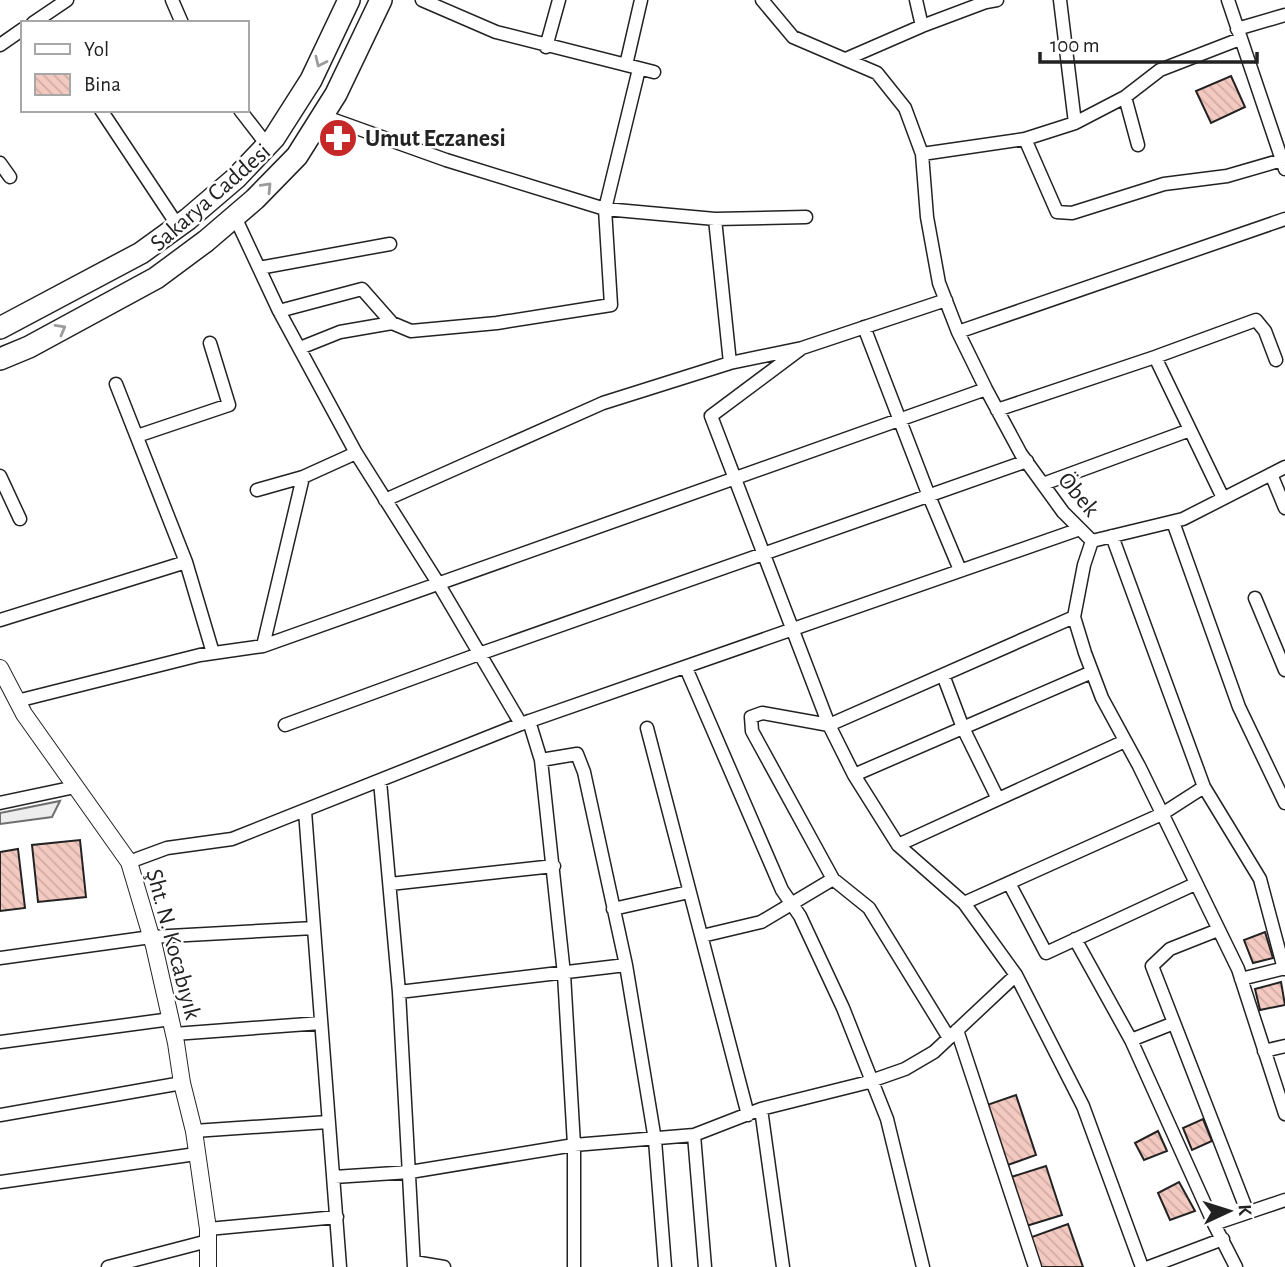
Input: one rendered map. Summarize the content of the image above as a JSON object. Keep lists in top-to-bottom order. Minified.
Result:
{"streets":{"main road":["Sakarya Caddesi"],"street":["Öbek","Şht. N. Kocabıyık"]},"places":{"pharmacy":["Umut Eczanesi"]},"legend":["Yol","Bina"],"scale_bar":"100 m","north":"right"}
